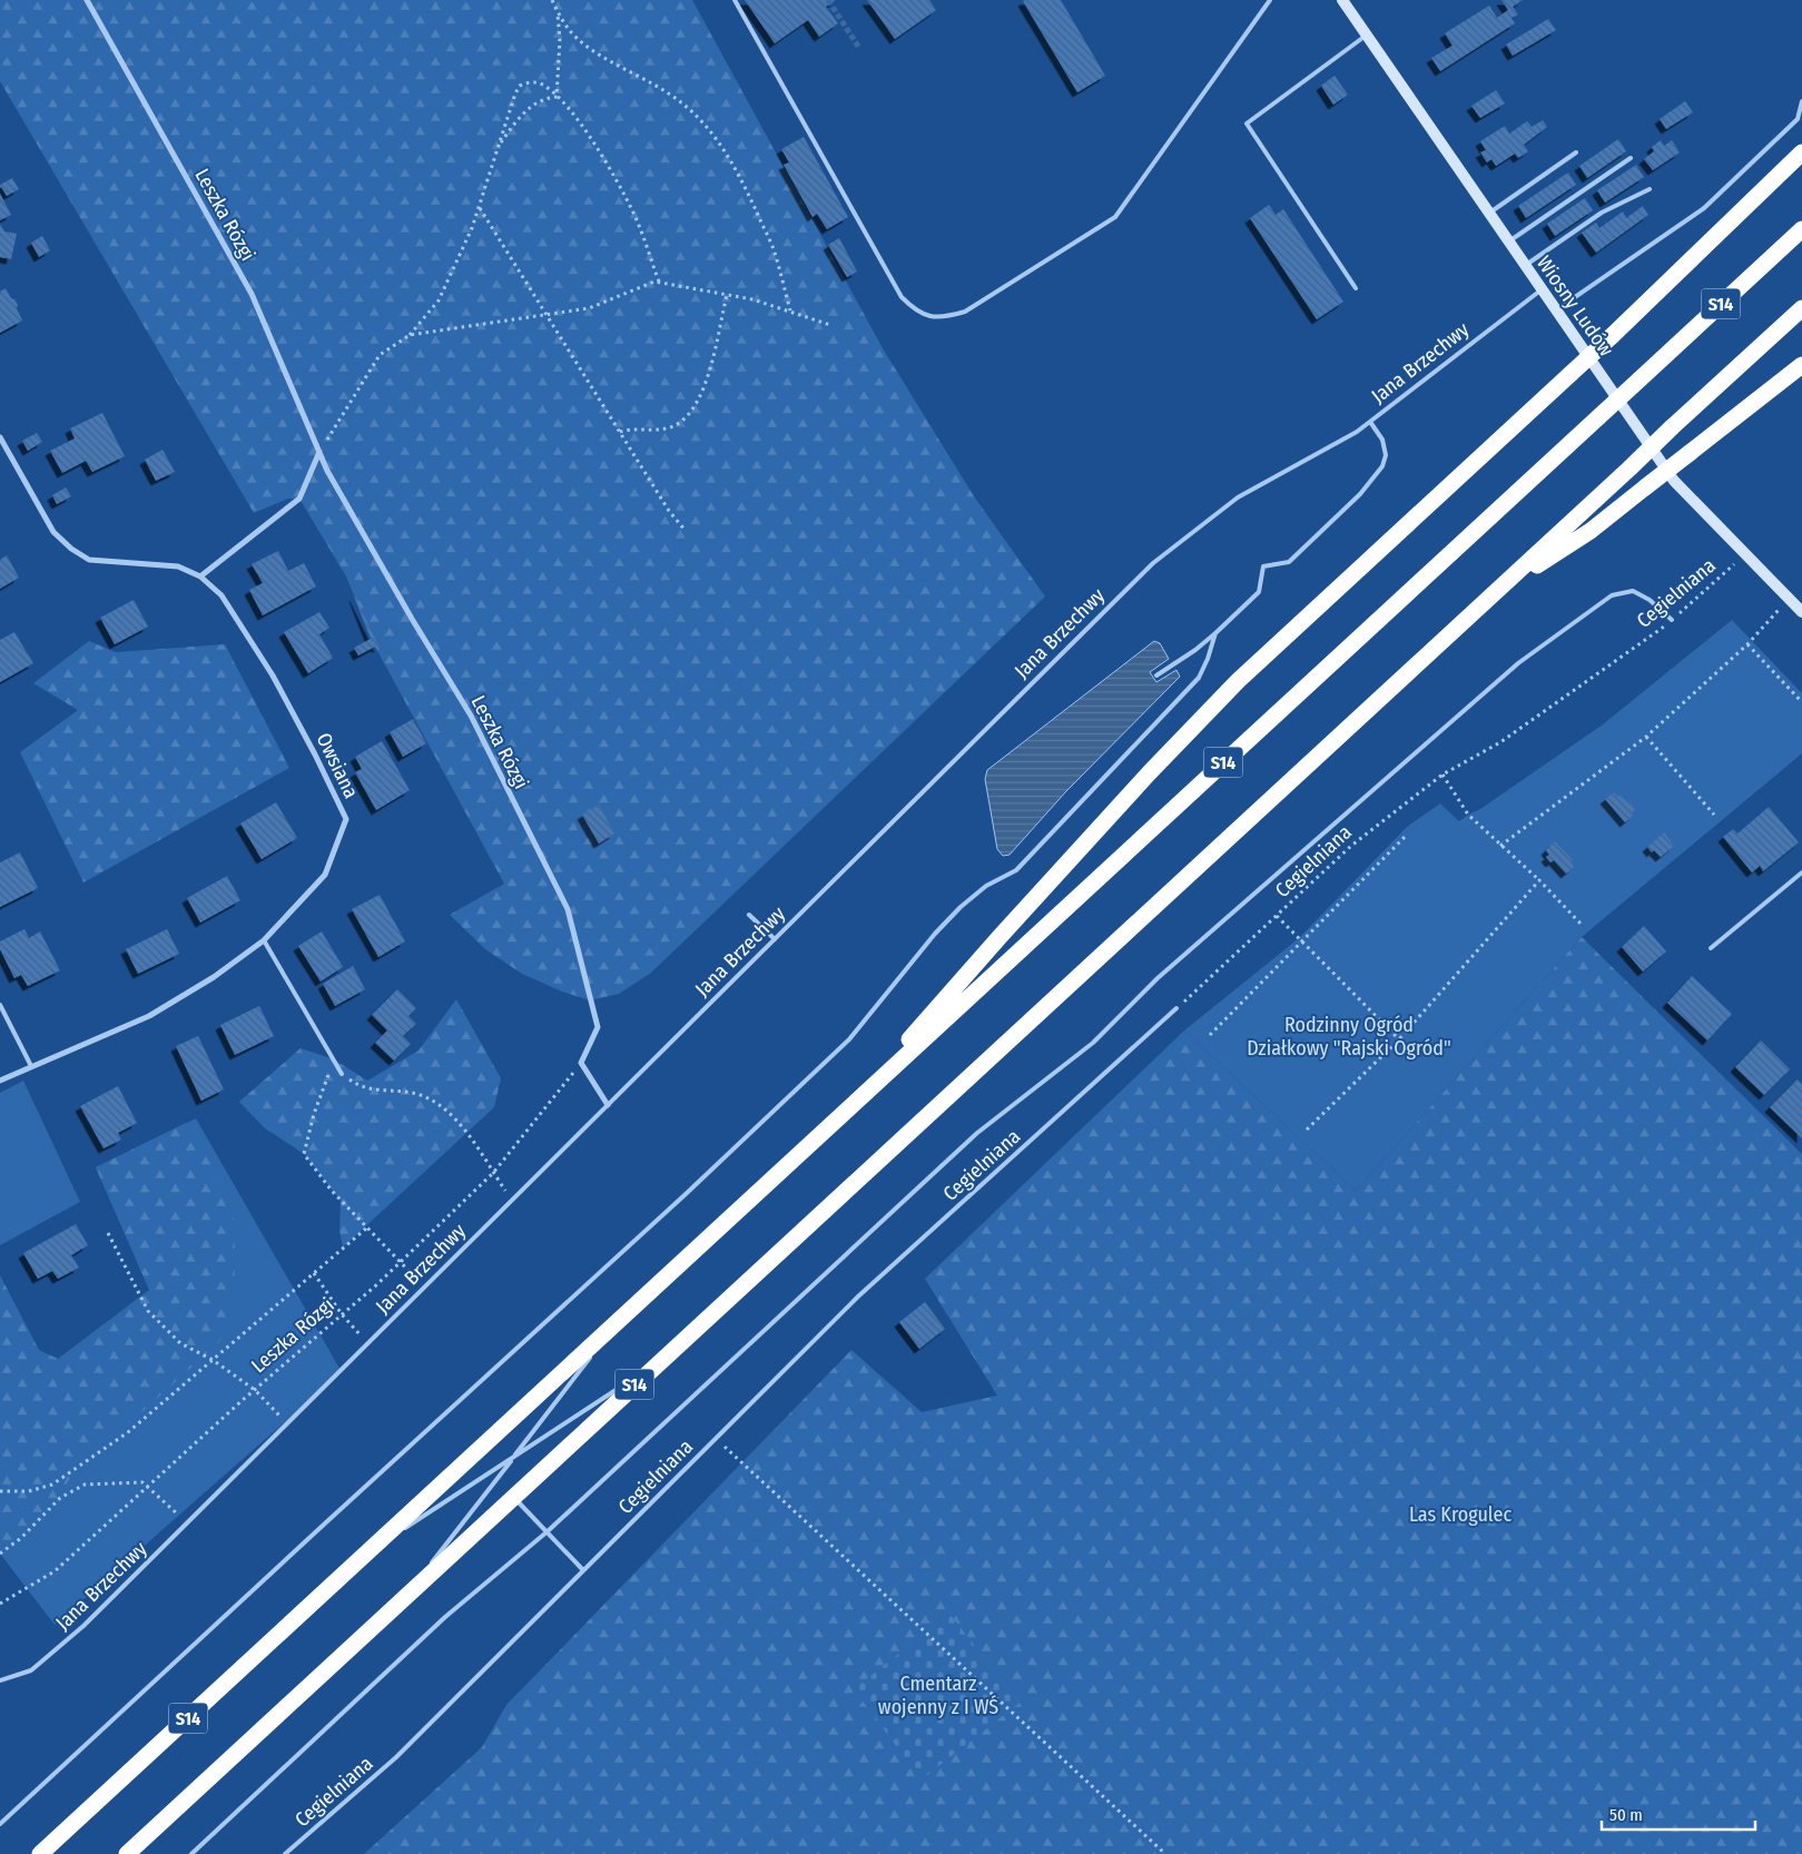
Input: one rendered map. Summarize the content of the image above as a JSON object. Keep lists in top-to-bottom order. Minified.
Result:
{"streets":{"highway":["S14"],"street":["Leszka Rózgi","Wiosny Ludów","Owsiana"],"lane":["Jana Brzechwy","Cegielniana"]},"crossings":[["Wiosny Ludów","Jana Brzechwy"],["Wiosny Ludów","Cegielniana"]],"parks":["Rodzinny Ogród Działkowy \"Rajski Ogród\"","Las Krogulec","Cmentarz wojenny z I WŚ"],"scale_bar":"50 m"}
